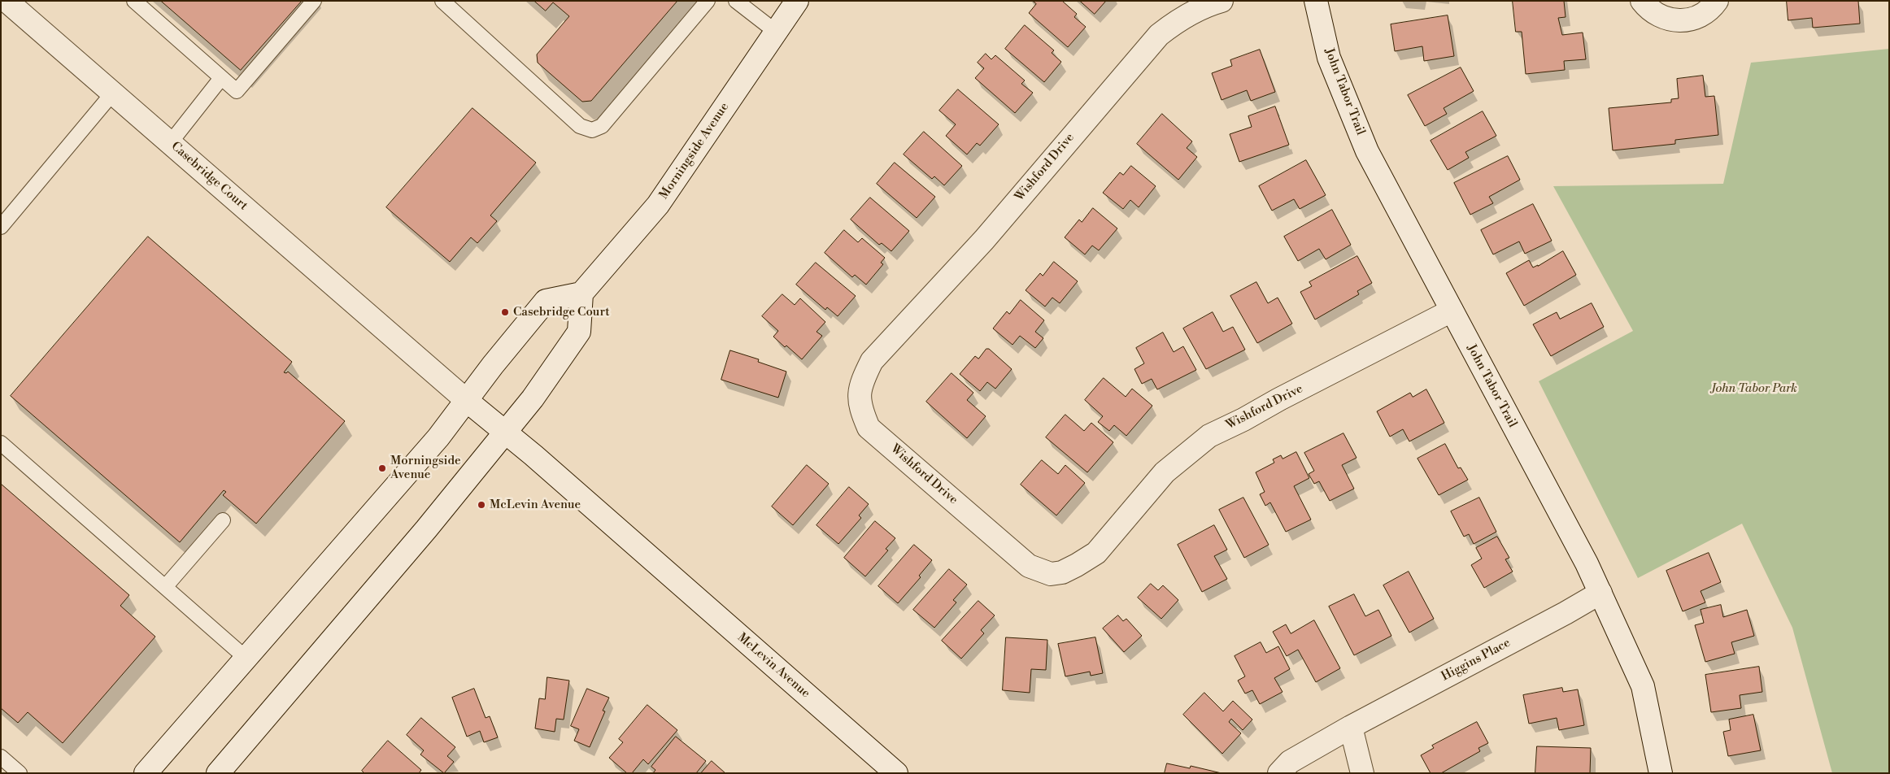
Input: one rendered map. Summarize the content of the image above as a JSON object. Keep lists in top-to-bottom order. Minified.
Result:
{"streets":{"street":["John Tabor Trail","Morningside Avenue","Wishford Drive","Casebridge Court","Higgins Place","McLevin Avenue"]},"crossings":[["John Tabor Trail","Wishford Drive"],["John Tabor Trail","Higgins Place"],["Casebridge Court","McLevin Avenue"]],"parks":["John Tabor Park"],"places":["Casebridge Court","Morningside Avenue","McLevin Avenue"]}
